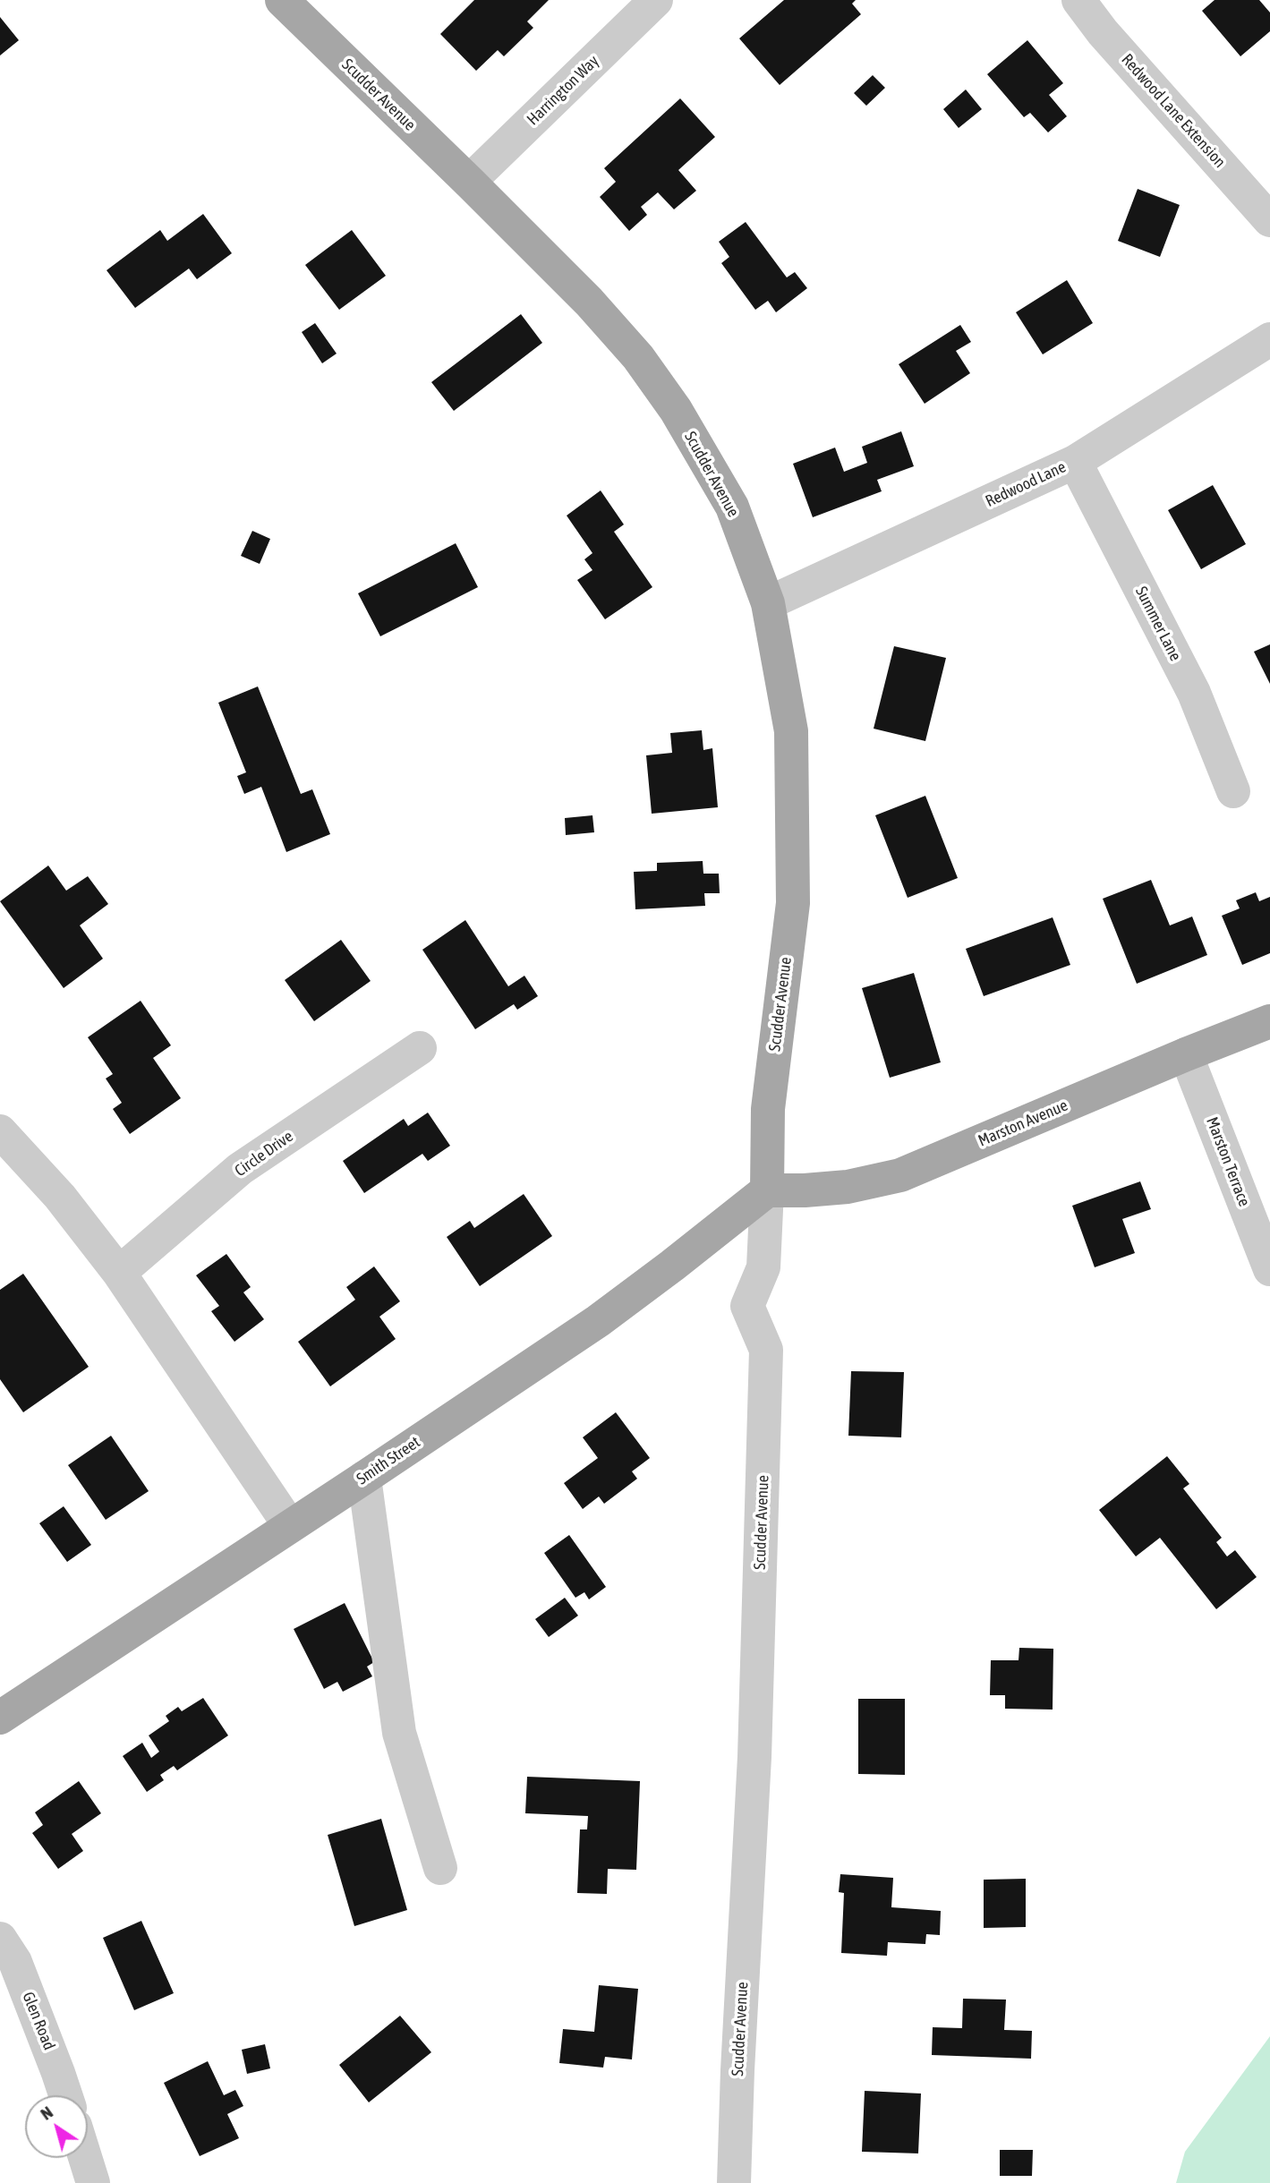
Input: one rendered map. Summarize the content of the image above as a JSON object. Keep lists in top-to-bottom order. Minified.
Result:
{"streets":{"main road":["Scudder Avenue","Marston Avenue","Smith Street"],"street":["Harrington Way","Redwood Lane Extension","Redwood Lane","Summer Lane","Circle Drive","Marston Terrace","Glen Road"]},"crossings":[["Harrington Way","Scudder Avenue"],["Scudder Avenue","Redwood Lane"],["Scudder Avenue","Marston Avenue"],["Scudder Avenue","Smith Street"],["Redwood Lane","Summer Lane"],["Marston Avenue","Marston Terrace"],["Marston Avenue","Smith Street"]],"north":"top left"}
